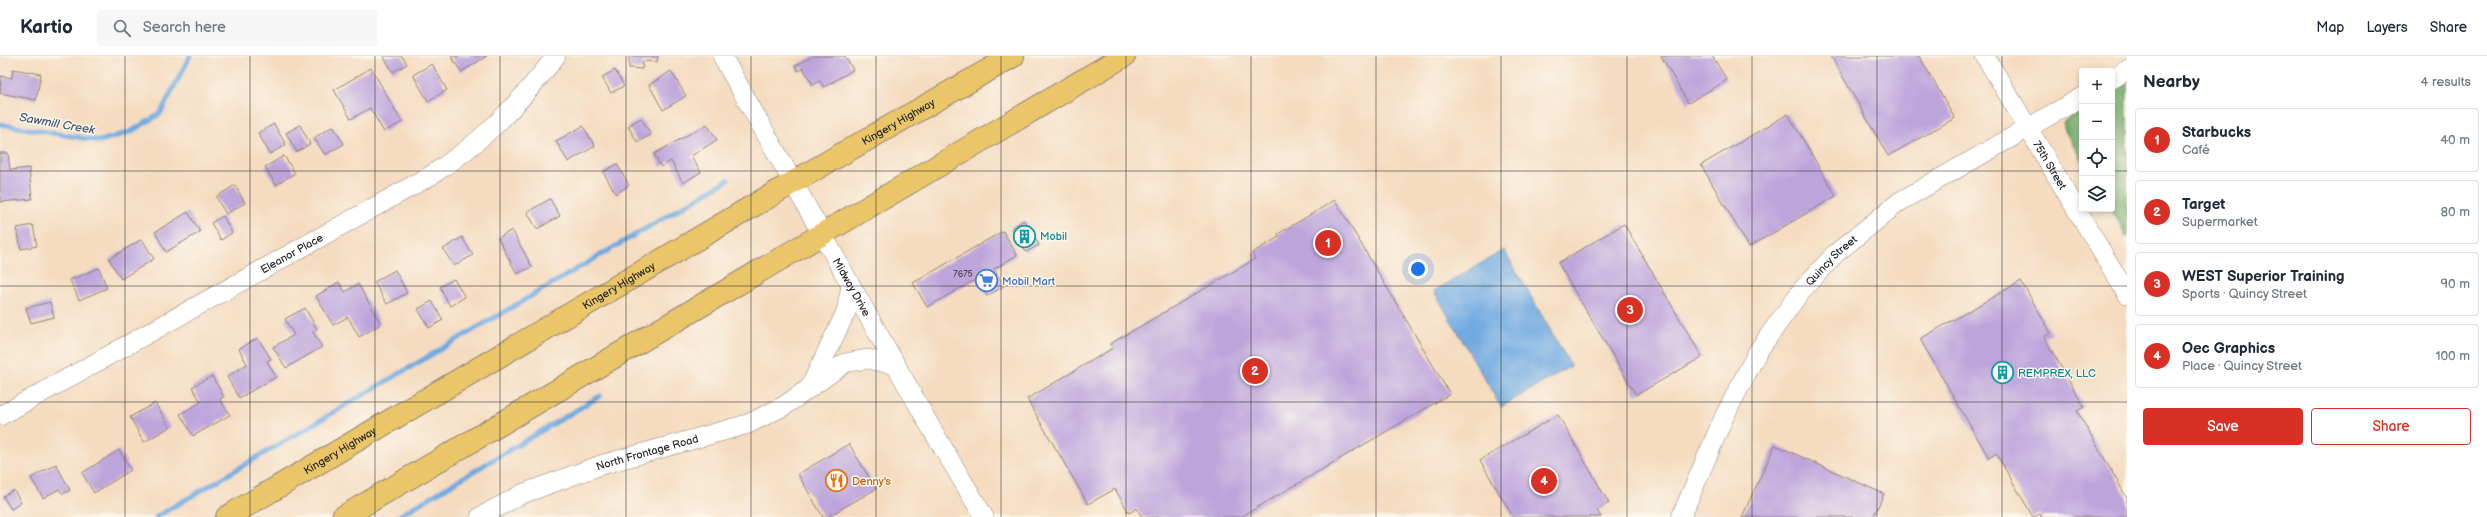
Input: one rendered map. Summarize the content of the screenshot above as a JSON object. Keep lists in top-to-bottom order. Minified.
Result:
{"streets":{"highway":["Kingery Highway"],"street":["75th Street","Eleanor Place","Quincy Street","Midway Drive","North Frontage Road"]},"crossings":[["Kingery Highway","Midway Drive"],["75th Street","Quincy Street"],["Midway Drive","North Frontage Road"]],"water":["Sawmill Creek"],"places":{"building":["Mobil","REMPREX, LLC"],"supermarket":["Mobil Mart"],"restaurant":["Denny's"]},"house_numbers":["7675"],"page":{"header":"Kartio","search":"Search here","nav":["Map","Layers","Share"],"heading":["Nearby","4 results"],"map_buttons":["+","−"],"list":[{"mark":"1","name":"Starbucks","note":"Café","value":"40 m"},{"mark":"2","name":"Target","note":"Supermarket","value":"80 m"},{"mark":"3","name":"WEST Superior Training","note":"Sports · Quincy Street","value":"90 m"},{"mark":"4","name":"Oec Graphics","note":"Place · Quincy Street","value":"100 m"}],"pins":["1","3","2","4"],"buttons":["Save","Share"]}}
